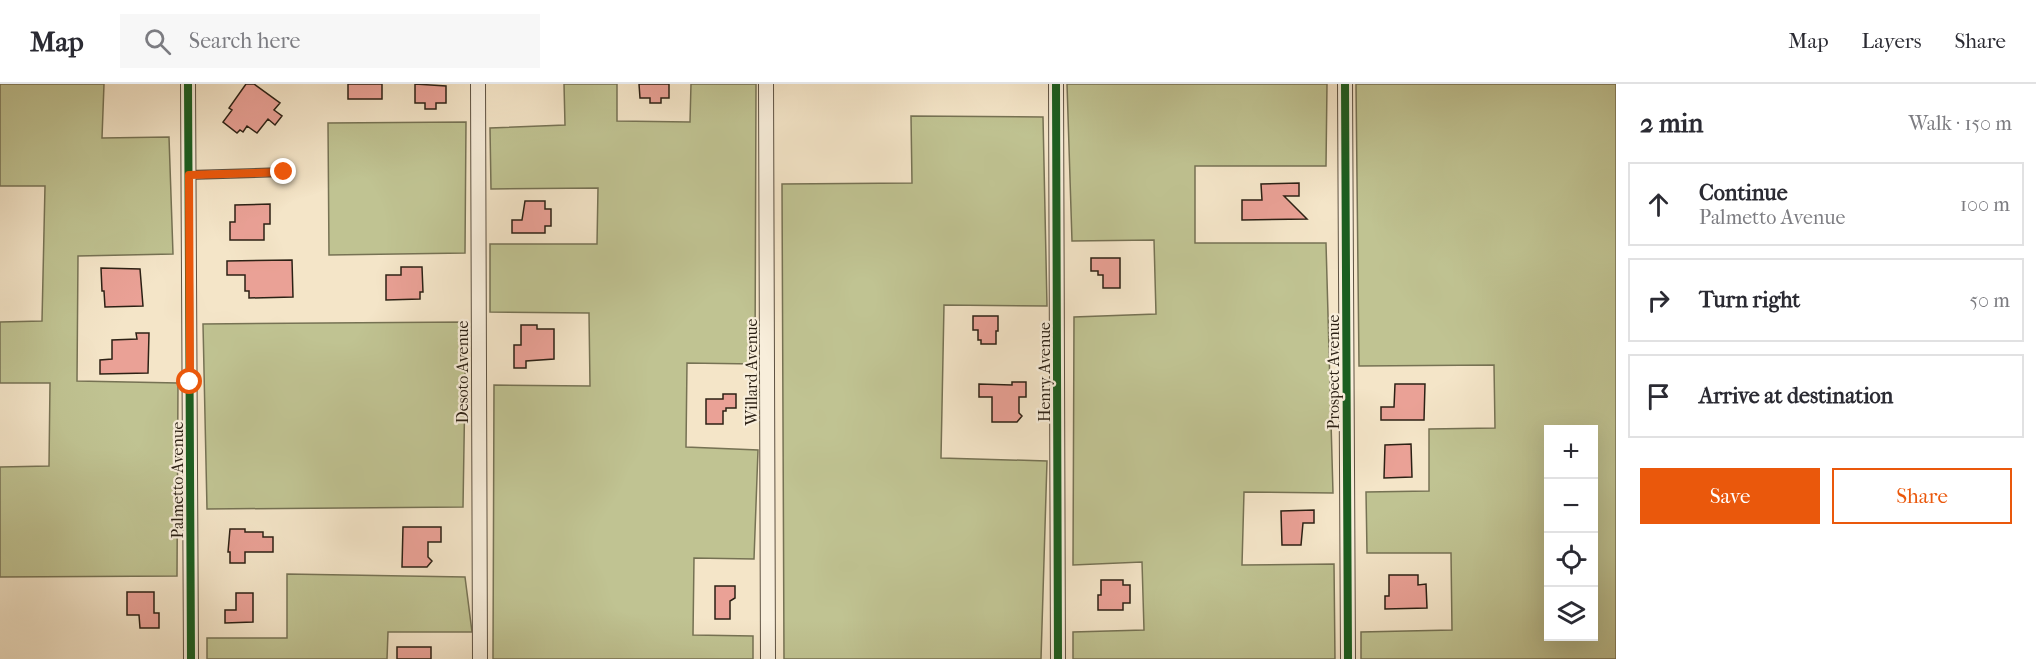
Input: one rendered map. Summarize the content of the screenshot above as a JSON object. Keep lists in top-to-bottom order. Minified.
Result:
{"streets":{"street":["Desoto Avenue","Willard Avenue","Henry Avenue","Prospect Avenue","Palmetto Avenue"]},"page":{"header":"Map","search":"Search here","nav":["Map","Layers","Share"],"heading":["2 min","Walk · 150 m"],"list":[["Continue","Palmetto Avenue","100 m"],["Turn right","50 m"],"Arrive at destination"],"map_buttons":["+","−"],"buttons":["Save","Share"]}}
